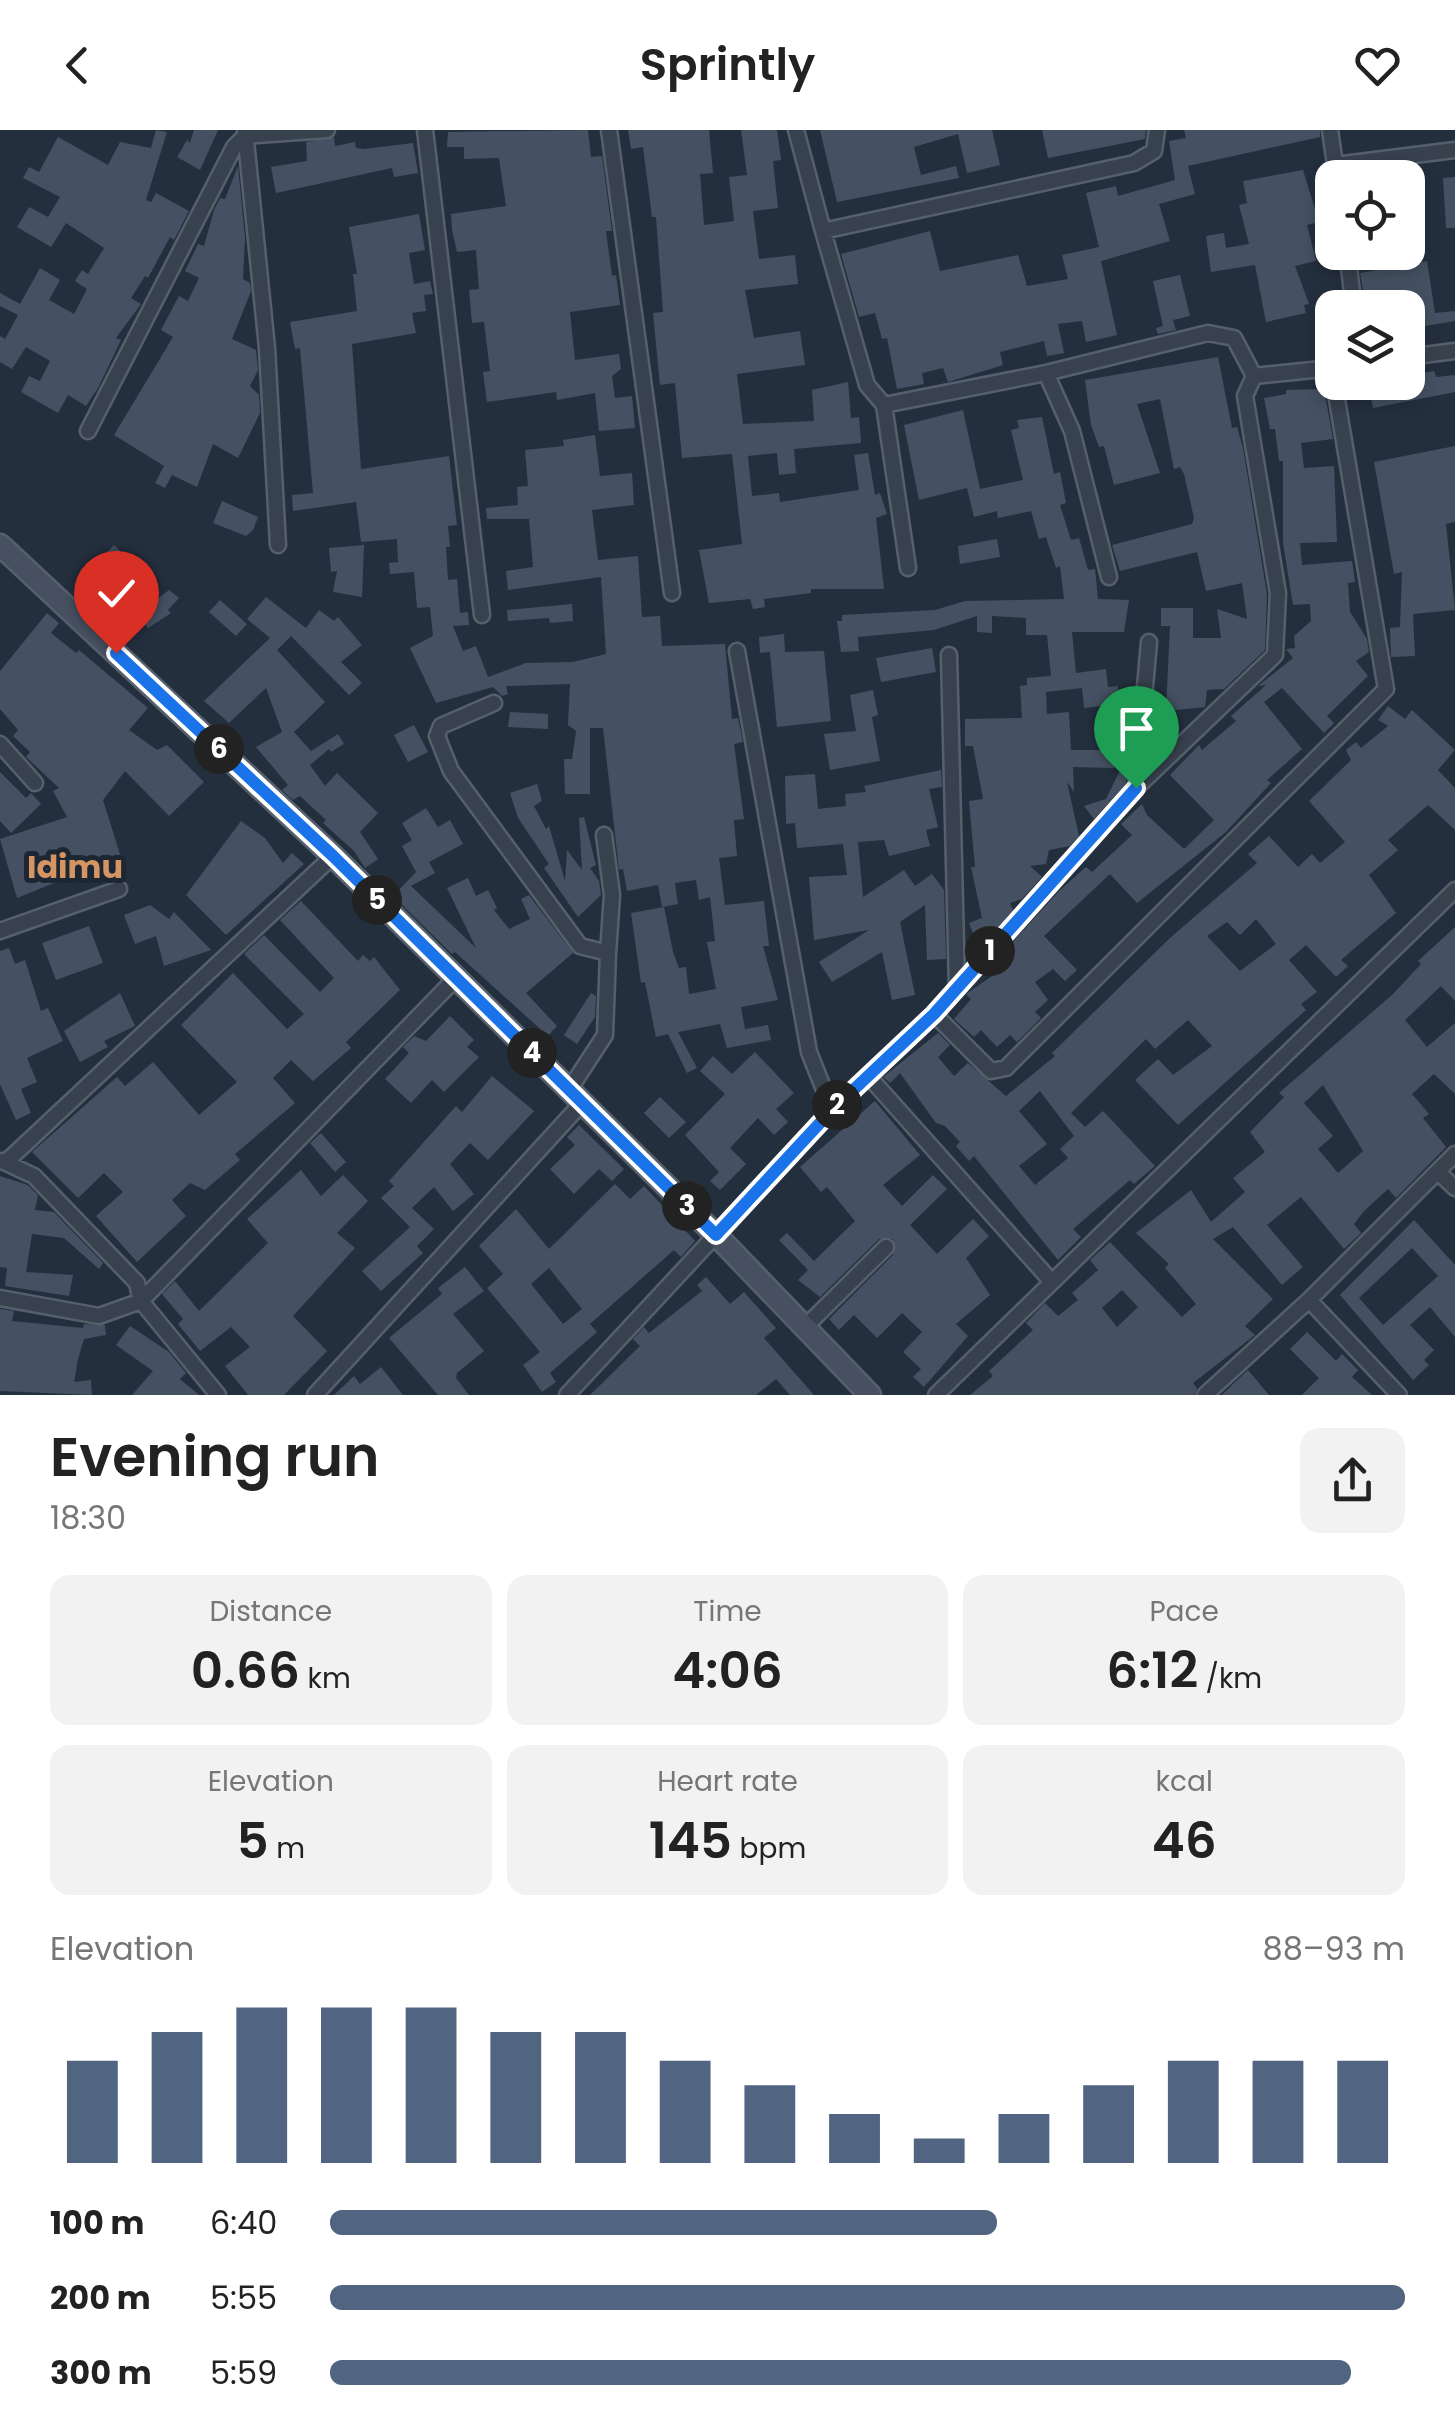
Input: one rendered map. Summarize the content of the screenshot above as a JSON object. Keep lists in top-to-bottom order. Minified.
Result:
{"districts":["Idimu"],"page":{"header":"Sprintly","pins":["6","5","1","4","2","3"],"heading":["Evening run","18:30"],"stats":[["Distance","0.66 km"],["Time","4:06"],["Pace","6:12 /km"],["Elevation","5 m"],["Heart rate","145 bpm"],["kcal","46"]],"chart":["Elevation","88–93 m"],"list":[{"name":"100 m","note":"6:40"},{"name":"200 m","note":"5:55"},{"name":"300 m","note":"5:59"}]}}
